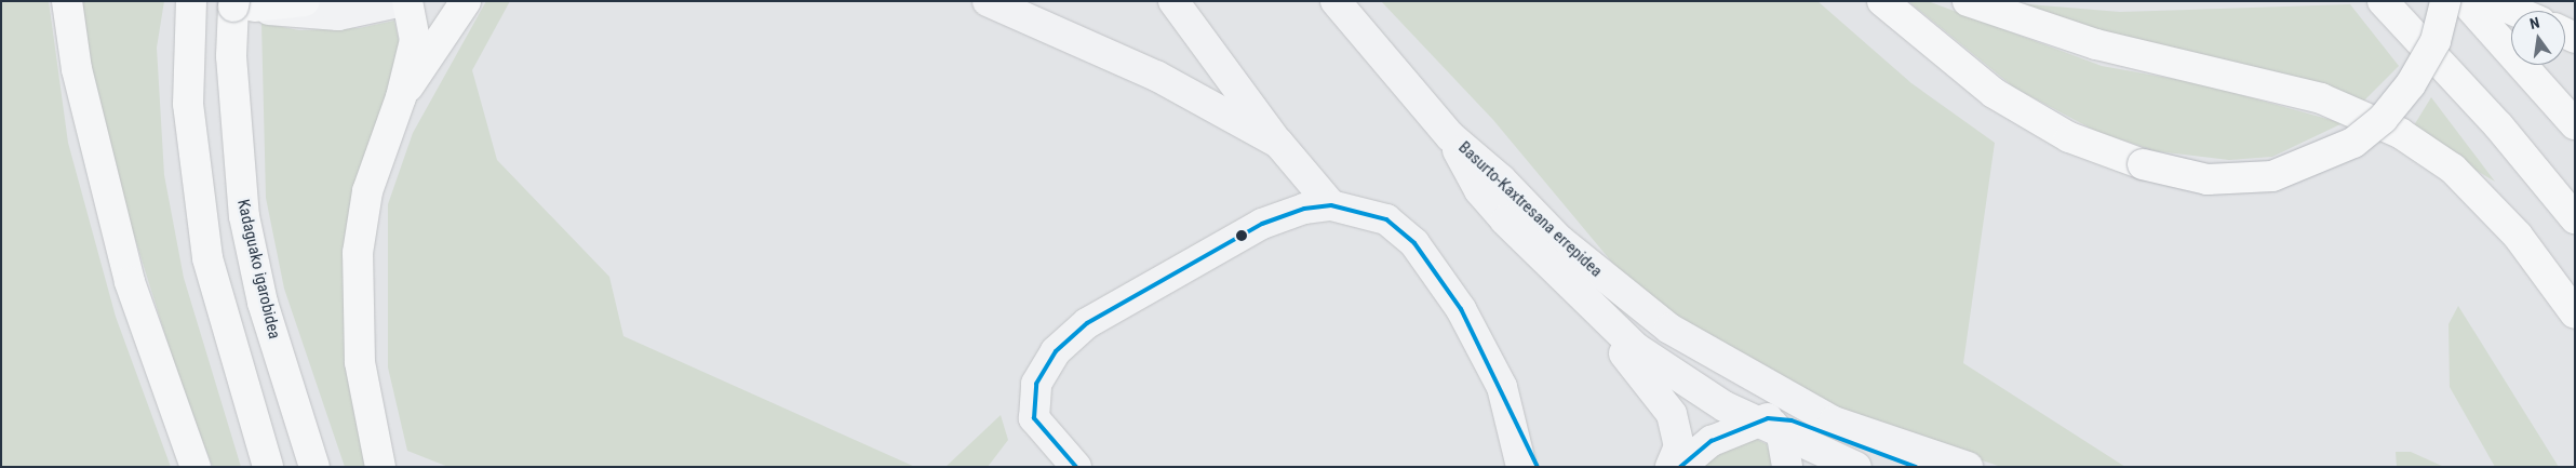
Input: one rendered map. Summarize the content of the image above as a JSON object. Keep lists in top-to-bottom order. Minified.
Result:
{"streets":{"highway":["Kadaguako igarobidea"],"street":["Basurto-Kaxtresana errepidea"]},"north":"top"}
